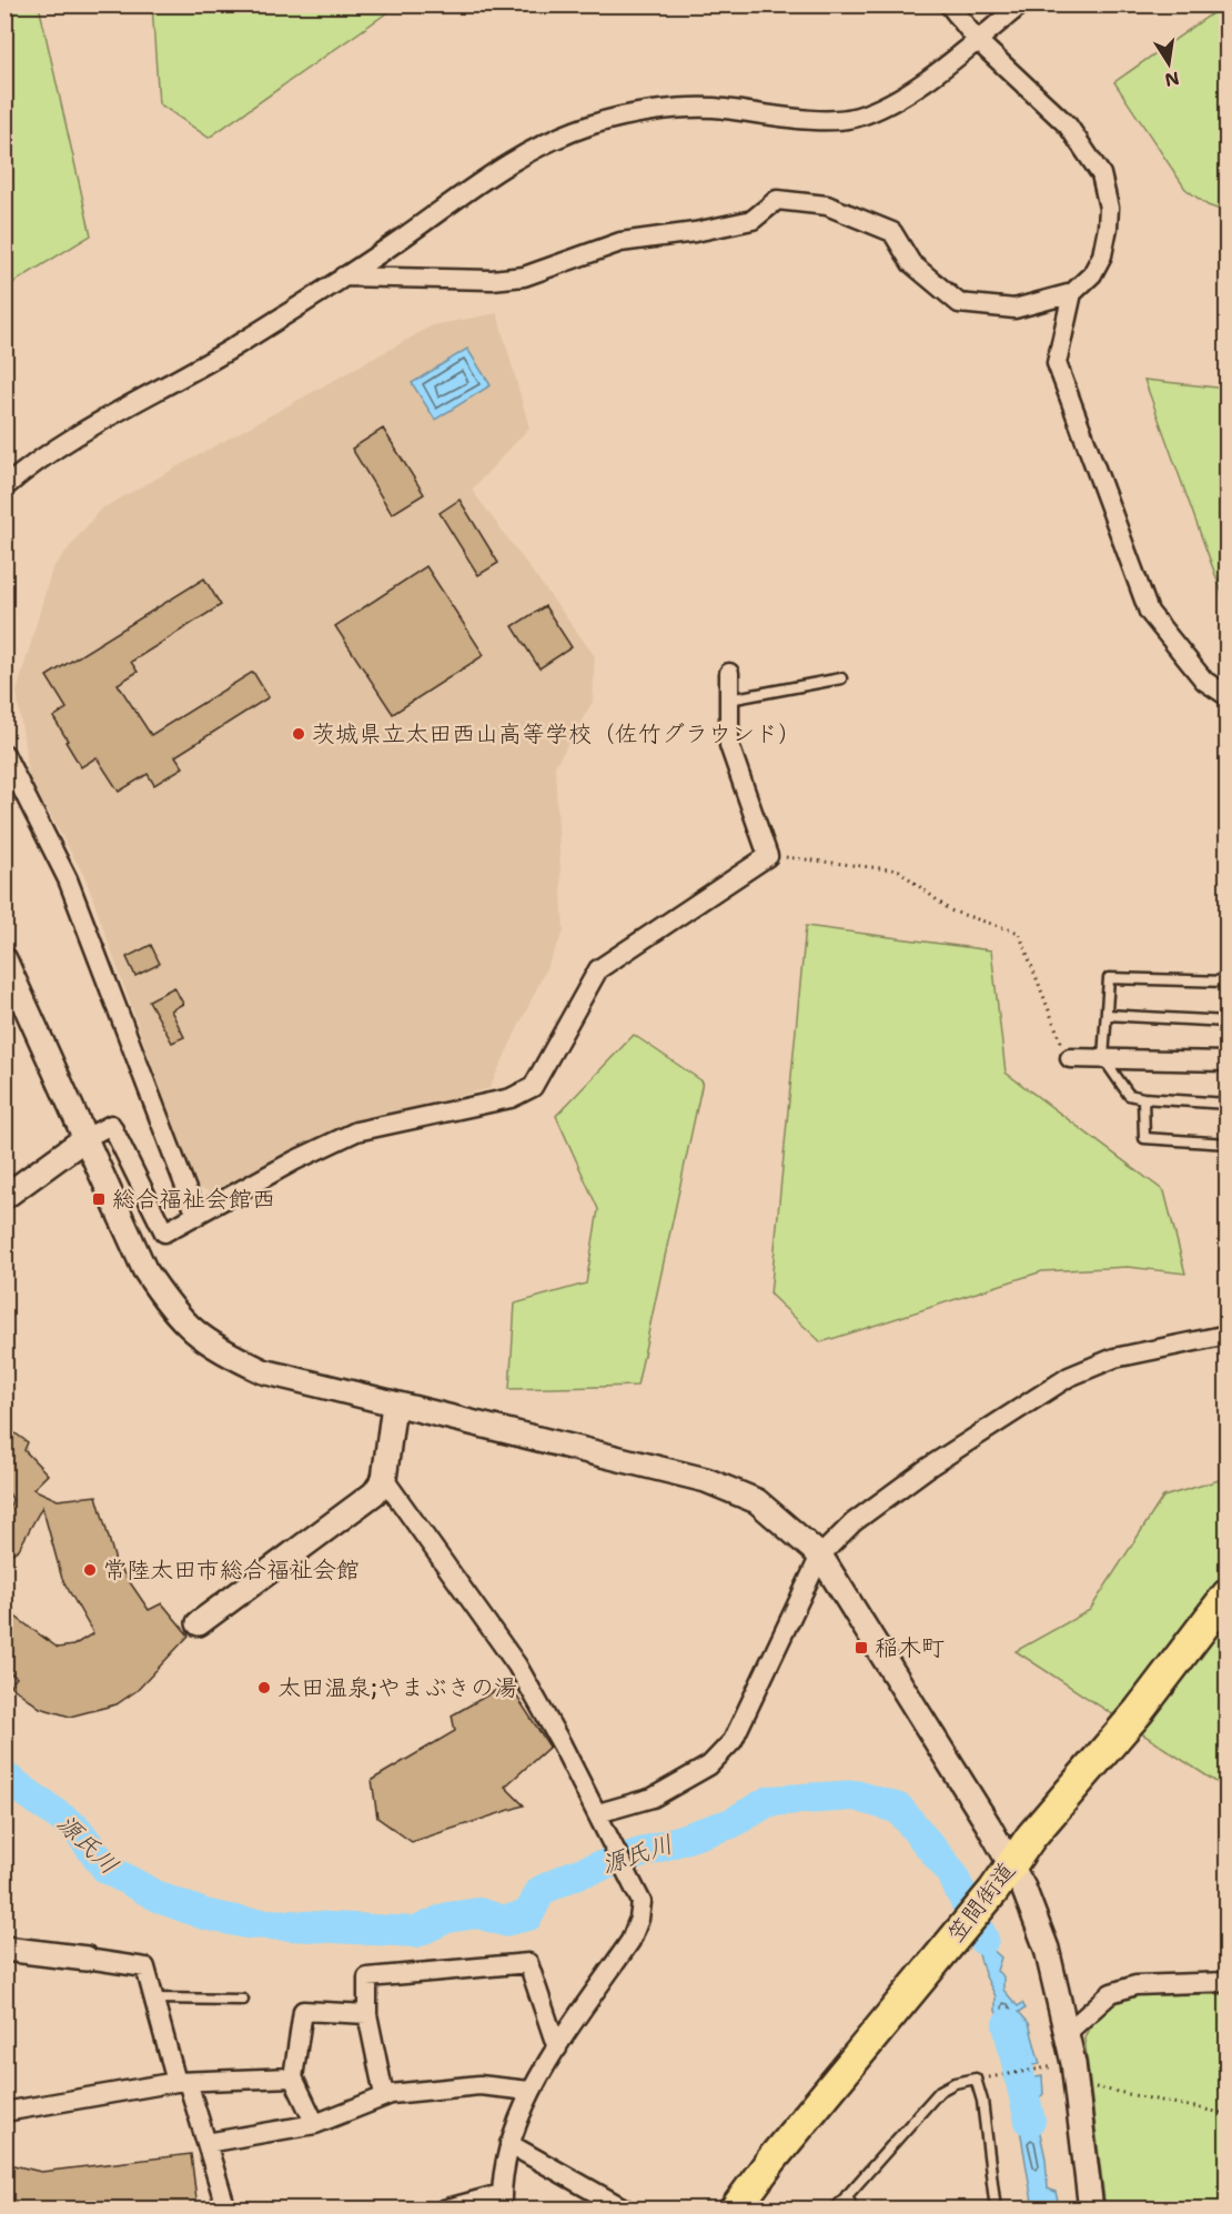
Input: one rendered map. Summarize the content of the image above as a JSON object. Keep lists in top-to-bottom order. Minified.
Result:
{"streets":{"main road":["笠間街道"]},"water":["源氏川"],"places":{"other":["茨城県立太田西山高等学校（佐竹グラウンド）","常陸太田市総合福祉会館","太田温泉;やまぶきの湯"],"transit":["総合福祉会館西","稲木町"]},"north":"bottom"}
